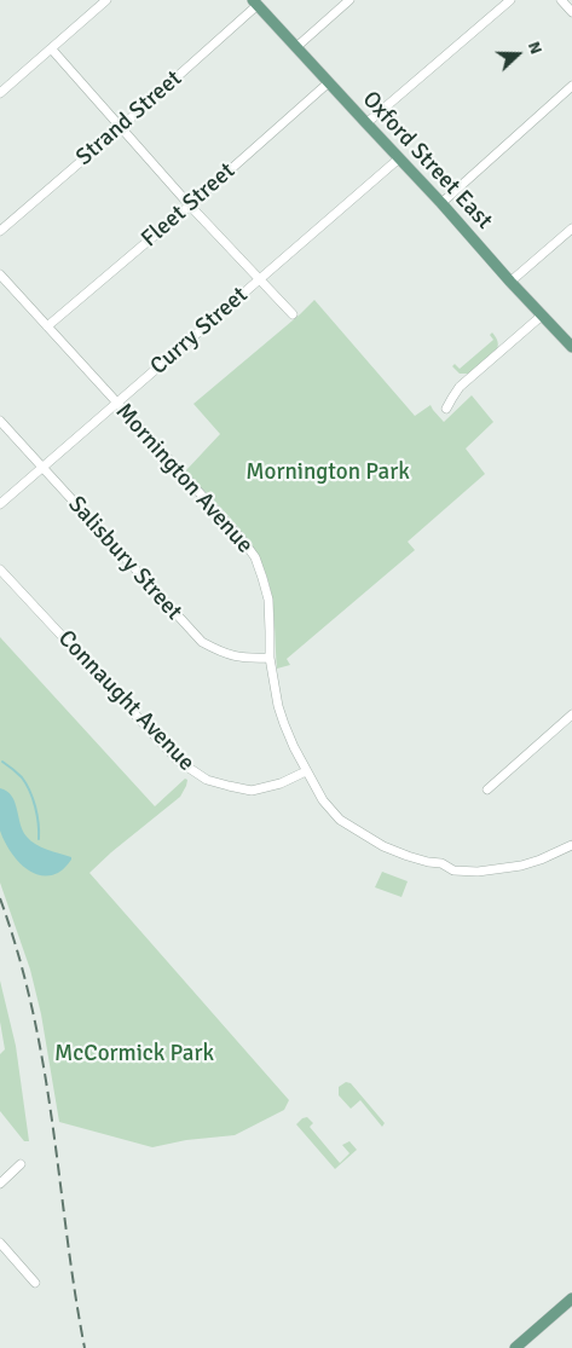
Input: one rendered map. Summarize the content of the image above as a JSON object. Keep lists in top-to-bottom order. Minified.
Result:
{"streets":{"main road":["Oxford Street East"],"street":["Strand Street","Fleet Street","Curry Street","Mornington Avenue","Salisbury Street","Connaught Avenue"]},"crossings":[["Strand Street","Oxford Street East"],["Oxford Street East","Fleet Street"],["Oxford Street East","Curry Street"],["Fleet Street","Mornington Avenue"],["Curry Street","Mornington Avenue"],["Curry Street","Salisbury Street"],["Mornington Avenue","Salisbury Street"],["Mornington Avenue","Connaught Avenue"]],"parks":["Mornington Park","McCormick Park"],"north":"right"}
